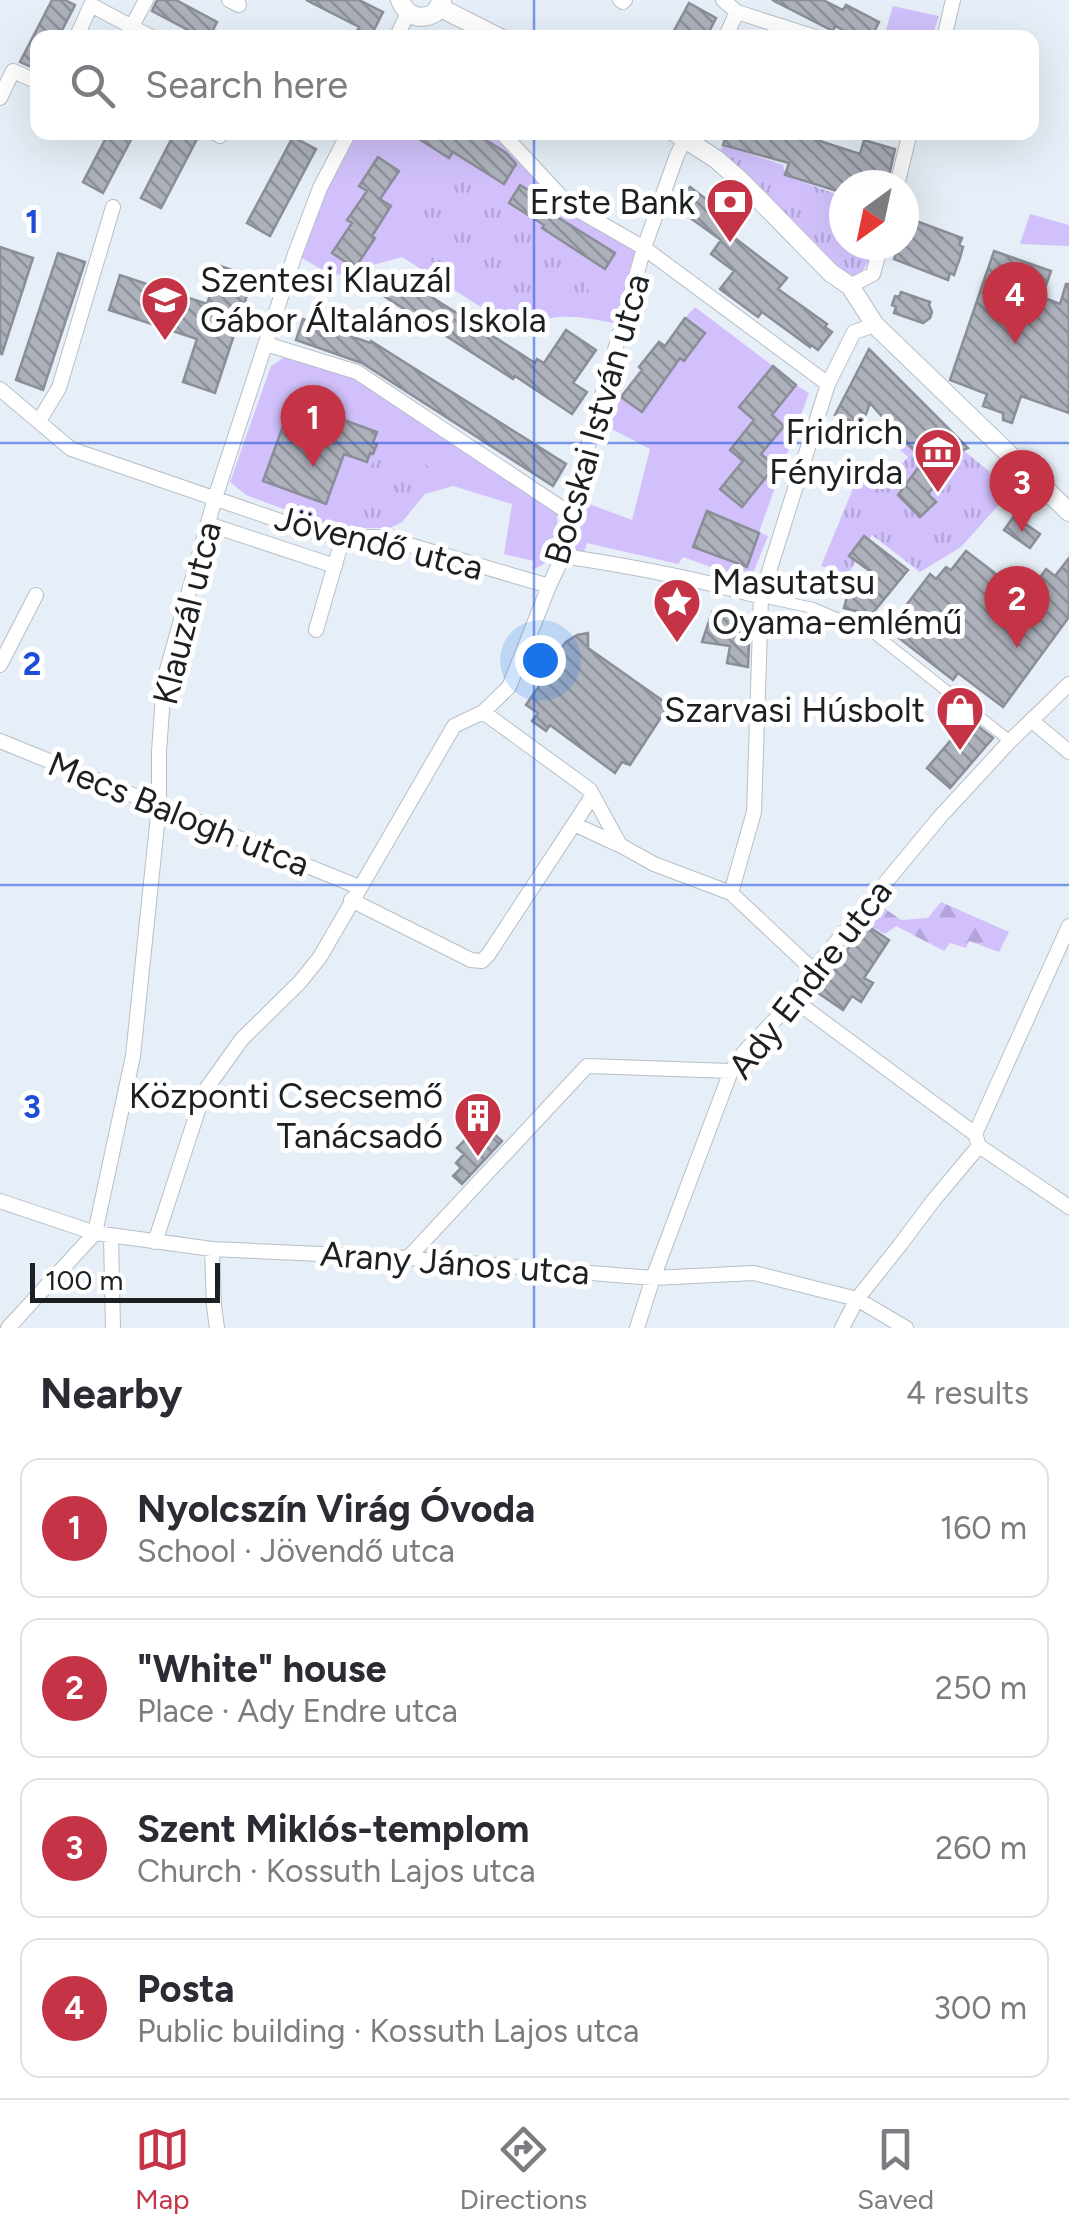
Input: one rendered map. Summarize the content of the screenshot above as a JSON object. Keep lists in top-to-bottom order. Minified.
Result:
{"streets":{"street":["Bocskai István utca","Jövendő utca","Klauzál utca","Mecs Balogh utca","Ady Endre utca","Arany János utca"]},"crossings":[["Bocskai István utca","Jövendő utca"],["Bocskai István utca","Mecs Balogh utca"],["Bocskai István utca","Arany János utca"],["Jövendő utca","Klauzál utca"],["Klauzál utca","Mecs Balogh utca"],["Klauzál utca","Arany János utca"],["Ady Endre utca","Arany János utca"]],"places":{"bank":["Erste Bank"],"school or university":["Szentesi Klauzál Gábor Általános Iskola"],"museum":["Fridrich Fényirda"],"place":["Masutatsu Oyama-emlémű"],"shop":["Szarvasi Húsbolt"],"building":["Központi Csecsemő Tanácsadó"]},"scale_bar":"100 m","north":"bottom left","page":{"search":"Search here","pins":["4","1","3","2"],"scale":"100 m","heading":["Nearby","4 results"],"list":[{"mark":"1","name":"Nyolcszín Virág Óvoda","note":"School · Jövendő utca","value":"160 m"},{"mark":"2","name":"\"White\" house","note":"Place · Ady Endre utca","value":"250 m"},{"mark":"3","name":"Szent Miklós-templom","note":"Church · Kossuth Lajos utca","value":"260 m"},{"mark":"4","name":"Posta","note":"Public building · Kossuth Lajos utca","value":"300 m"}],"nav":["Map","Directions","Saved"]},"grid":{"rows":["1","2","3"]}}
